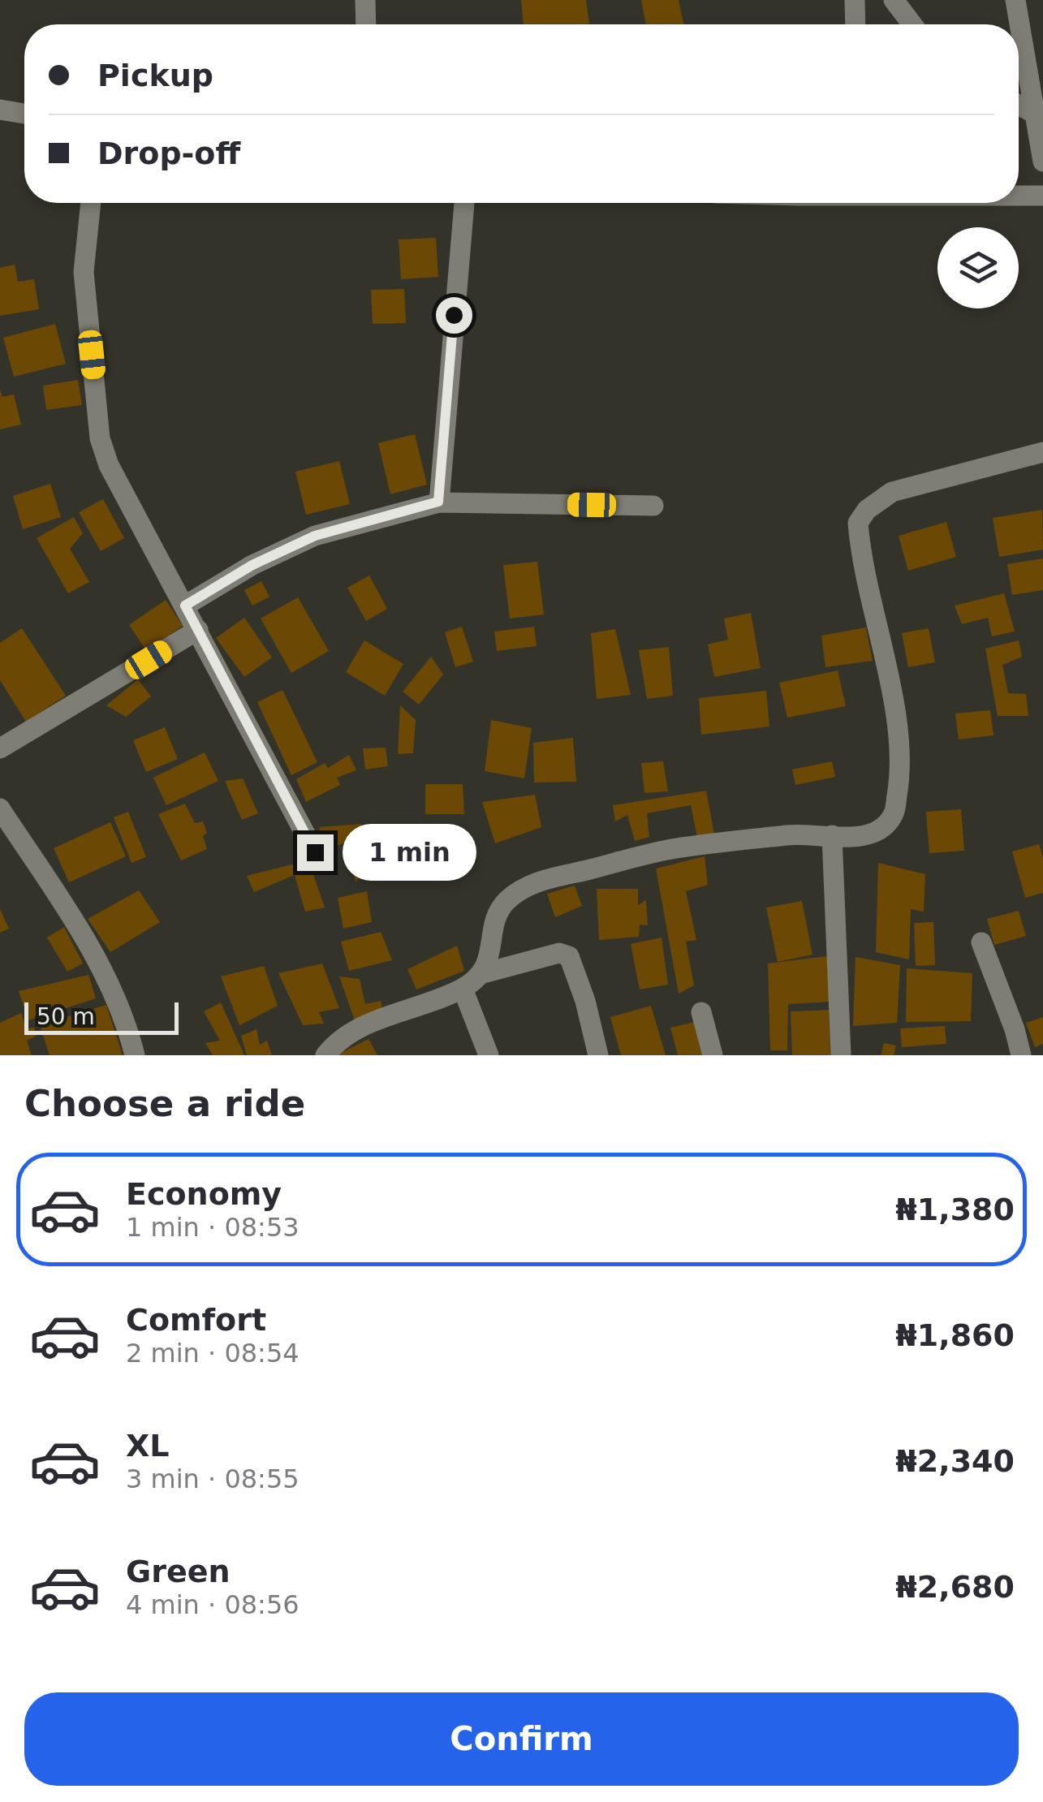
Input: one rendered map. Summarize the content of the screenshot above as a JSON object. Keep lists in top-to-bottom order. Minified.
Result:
{"scale_bar":"50 m","page":{"banner":["Pickup","Drop-off"],"bubble":"1 min","scale":"50 m","heading":"Choose a ride","list":[{"name":"Economy","note":"1 min · 08:53","value":"₦1,380"},{"name":"Comfort","note":"2 min · 08:54","value":"₦1,860"},{"name":"XL","note":"3 min · 08:55","value":"₦2,340"},{"name":"Green","note":"4 min · 08:56","value":"₦2,680"}],"buttons":"Confirm"}}
